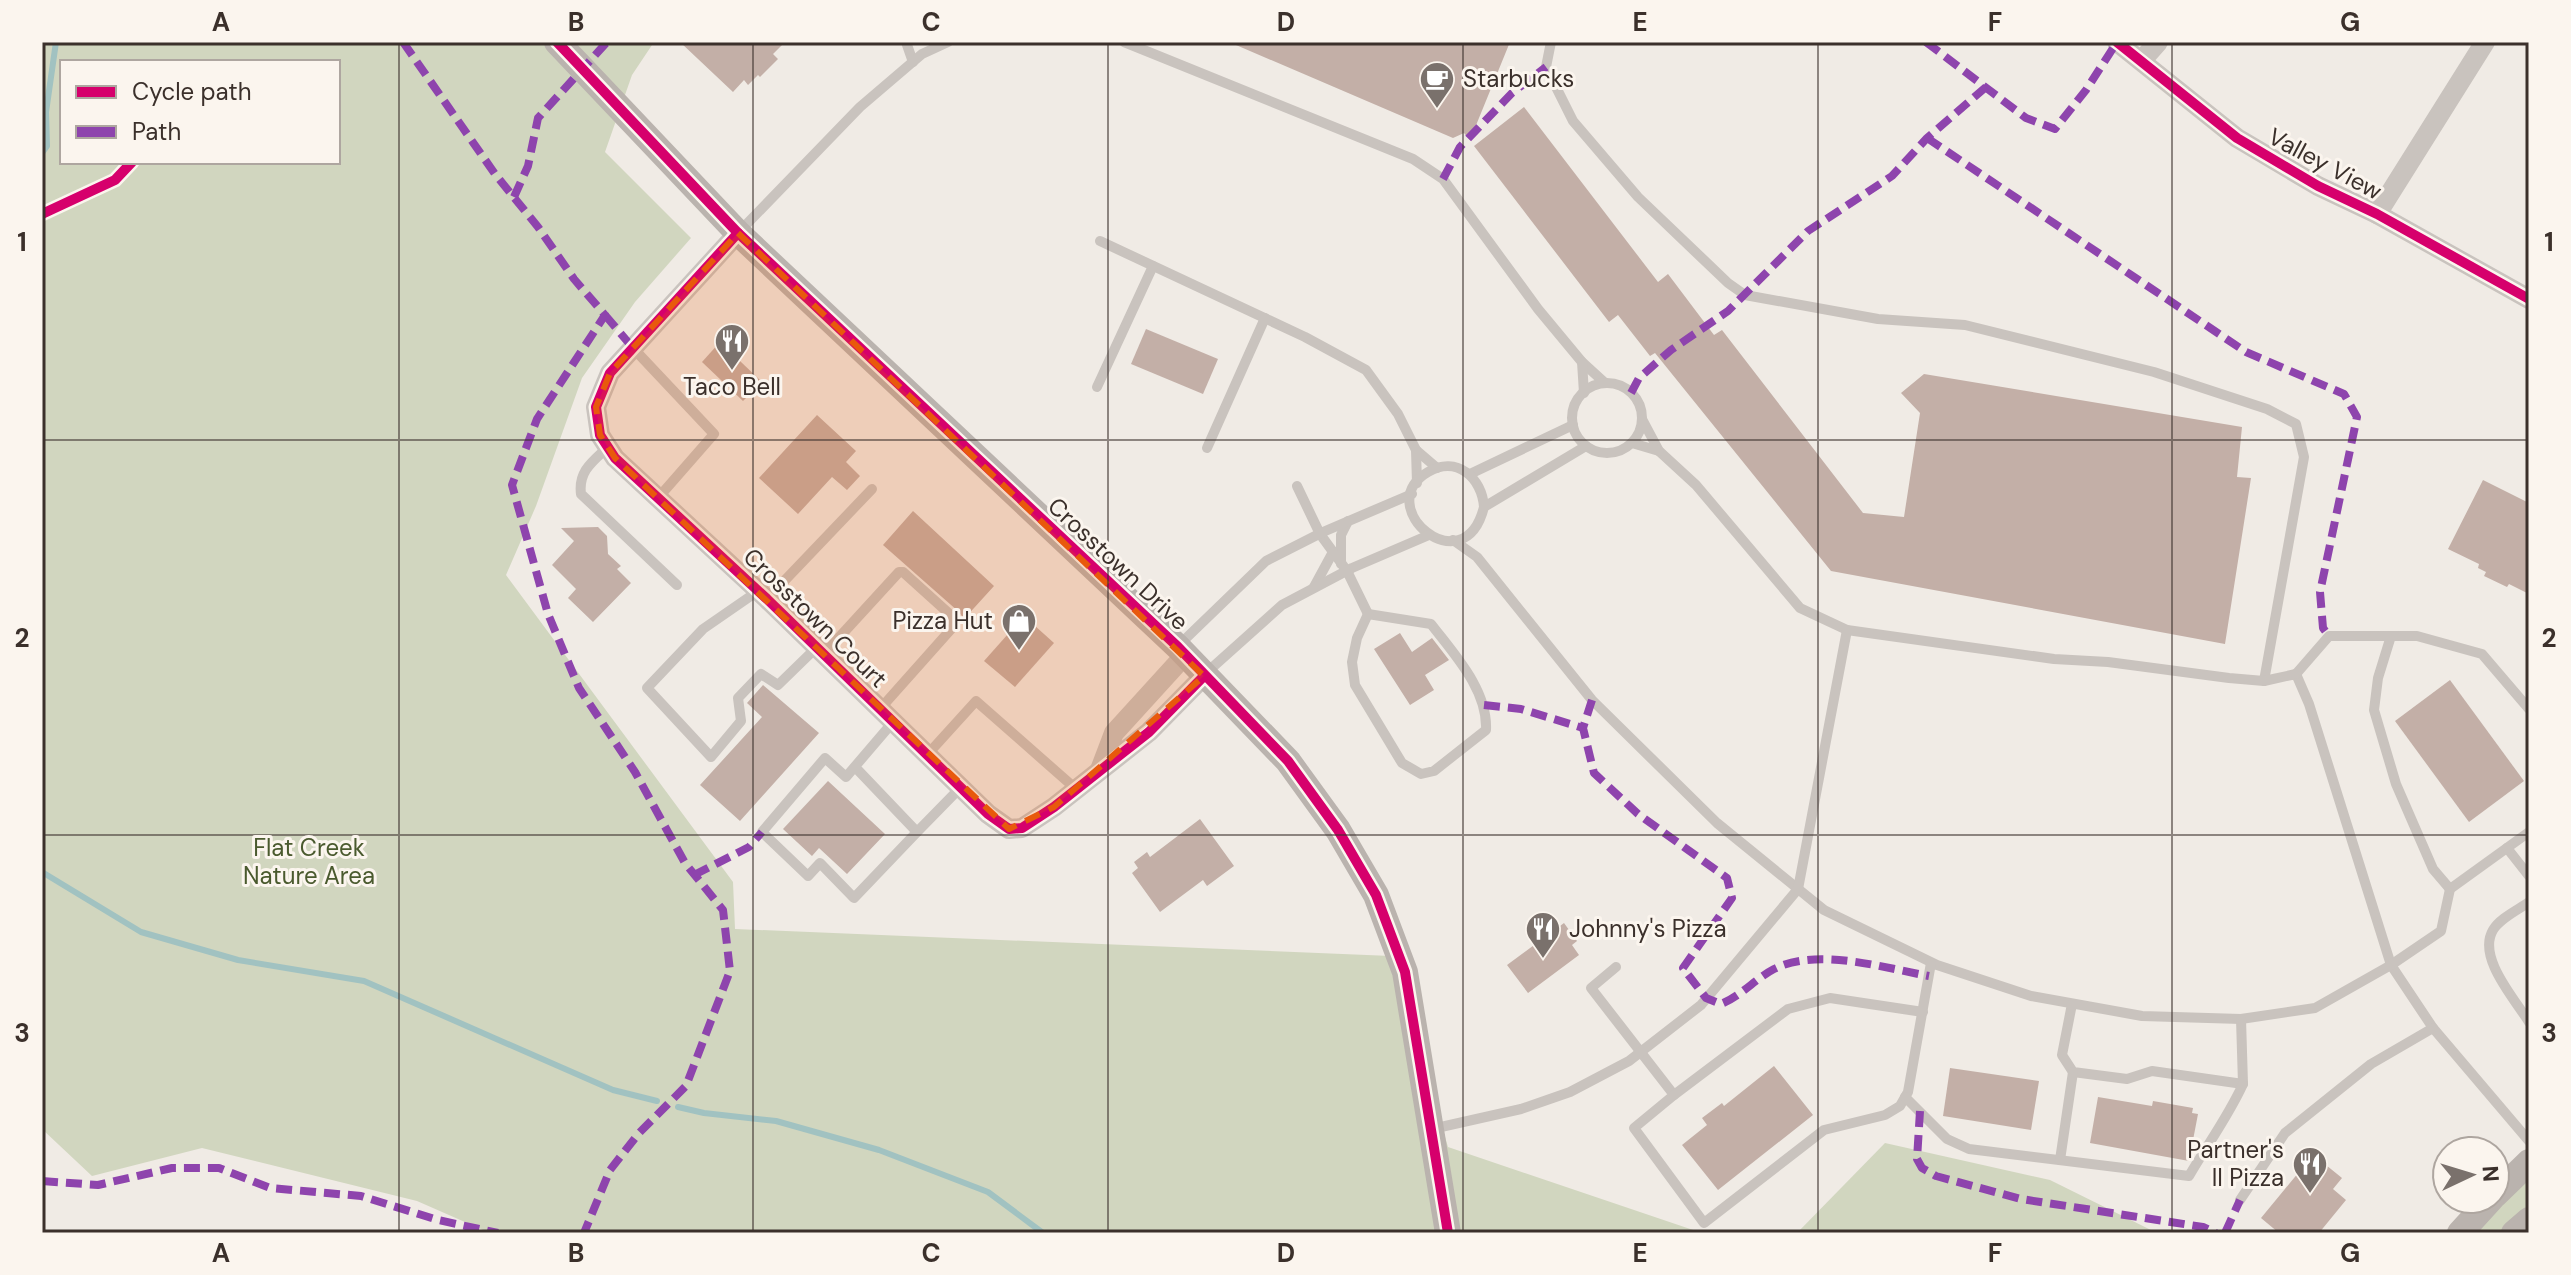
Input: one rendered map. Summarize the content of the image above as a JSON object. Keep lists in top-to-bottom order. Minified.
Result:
{"streets":{"street":["Valley View","Crosstown Drive","Crosstown Court"]},"crossings":[["Crosstown Drive","Crosstown Court"]],"parks":["Flat Creek Nature Area"],"places":{"cafe":["Starbucks"],"restaurant":["Taco Bell","Johnny's Pizza","Partner's II Pizza"],"shop":["Pizza Hut"]},"legend":["Cycle path","Path"],"north":"right","grid":{"columns":["A","B","C","D","E","F","G"],"rows":["1","2","3"]}}
